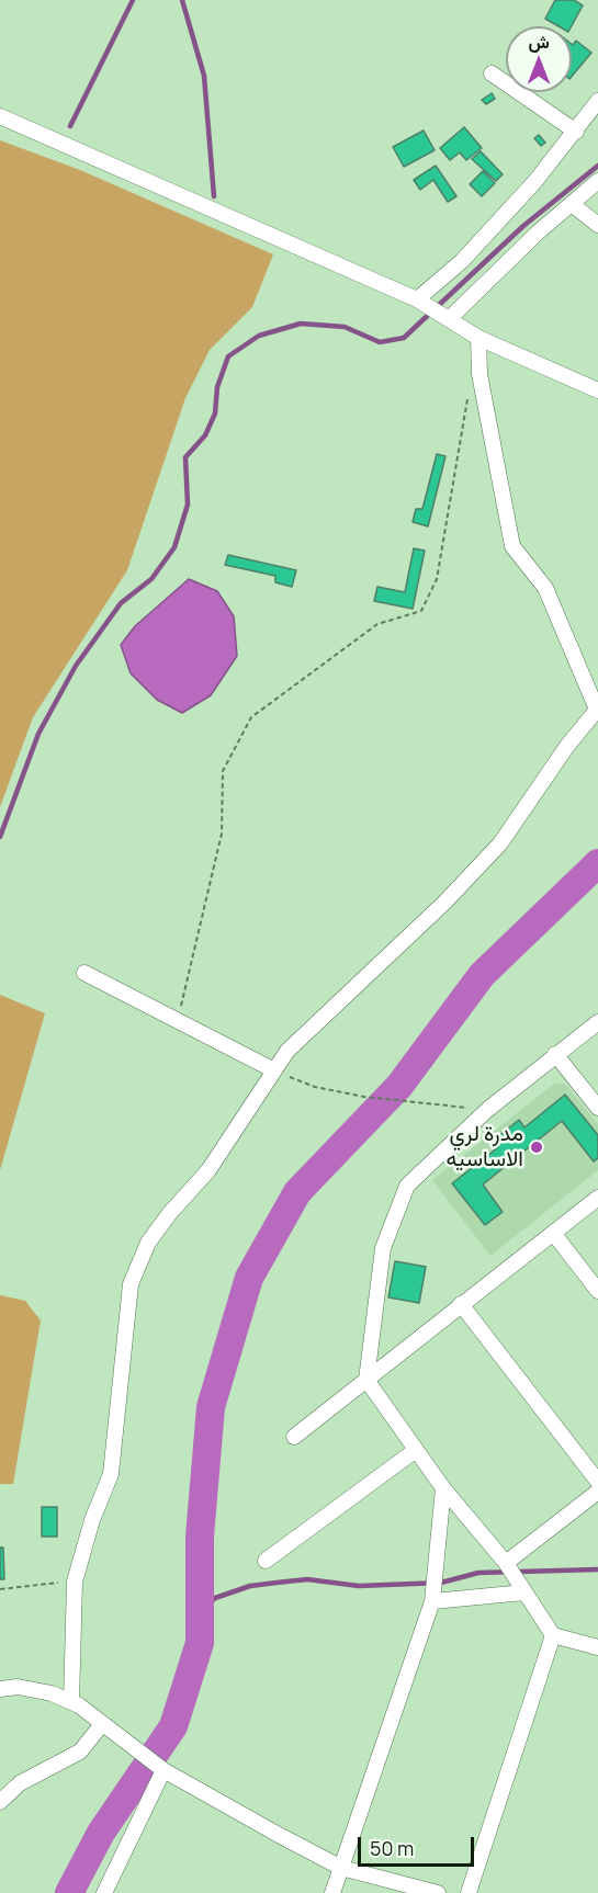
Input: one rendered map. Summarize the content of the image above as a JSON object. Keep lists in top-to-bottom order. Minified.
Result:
{"places":["مدرة لري الاساسیه"],"scale_bar":"50 m","north":"top"}
